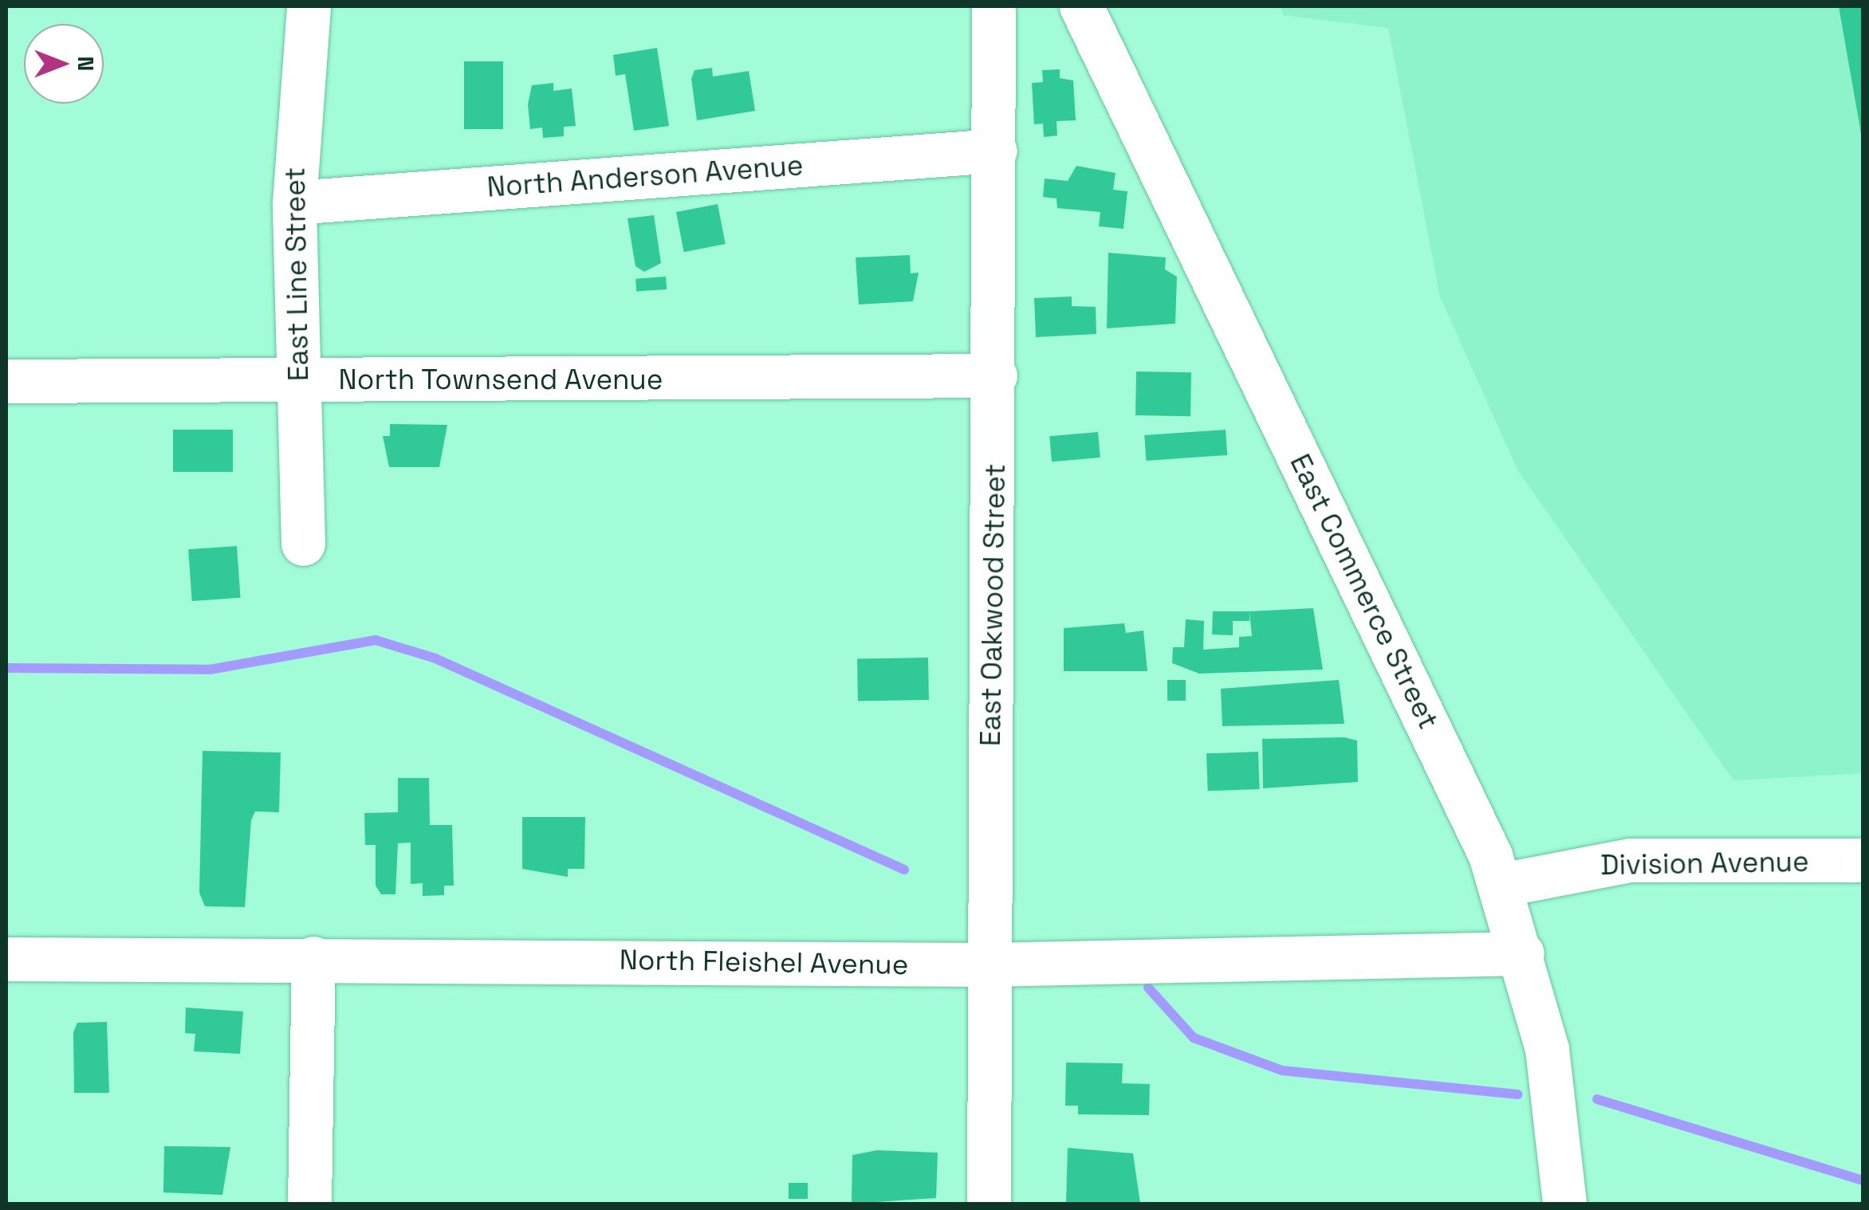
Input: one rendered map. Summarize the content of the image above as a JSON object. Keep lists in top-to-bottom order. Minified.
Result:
{"streets":{"street":["North Anderson Avenue","East Line Street","North Townsend Avenue","East Commerce Street","East Oakwood Street","Division Avenue","North Fleishel Avenue"]},"crossings":[["North Anderson Avenue","East Line Street"],["North Anderson Avenue","East Oakwood Street"],["East Line Street","North Townsend Avenue"],["North Townsend Avenue","East Oakwood Street"],["East Commerce Street","Division Avenue"],["East Commerce Street","North Fleishel Avenue"],["East Oakwood Street","North Fleishel Avenue"]],"north":"right"}
